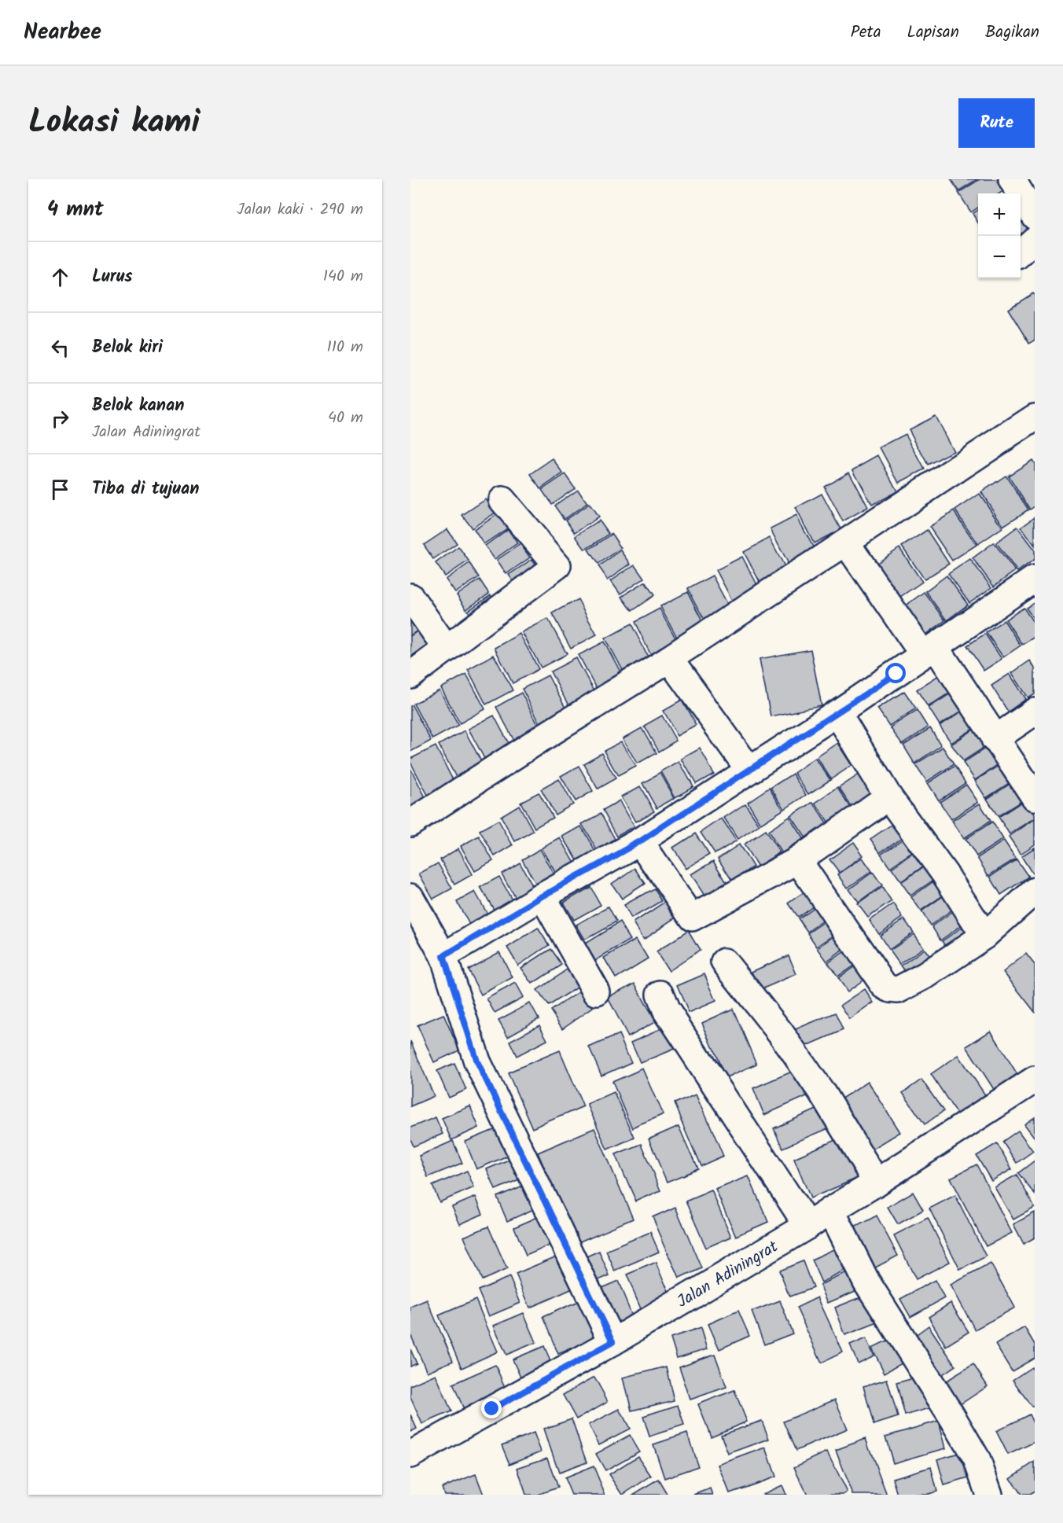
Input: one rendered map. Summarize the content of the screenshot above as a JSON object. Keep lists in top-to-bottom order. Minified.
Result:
{"streets":{"street":["Jalan Adiningrat"]},"page":{"header":"Nearbee","nav":["Peta","Lapisan","Bagikan"],"title":"Lokasi kami","buttons":"Rute","heading":["4 mnt","Jalan kaki · 290 m"],"map_buttons":["+","−"],"list":[["Lurus","140 m"],["Belok kiri","110 m"],["Belok kanan","Jalan Adiningrat","40 m"],"Tiba di tujuan"]}}
